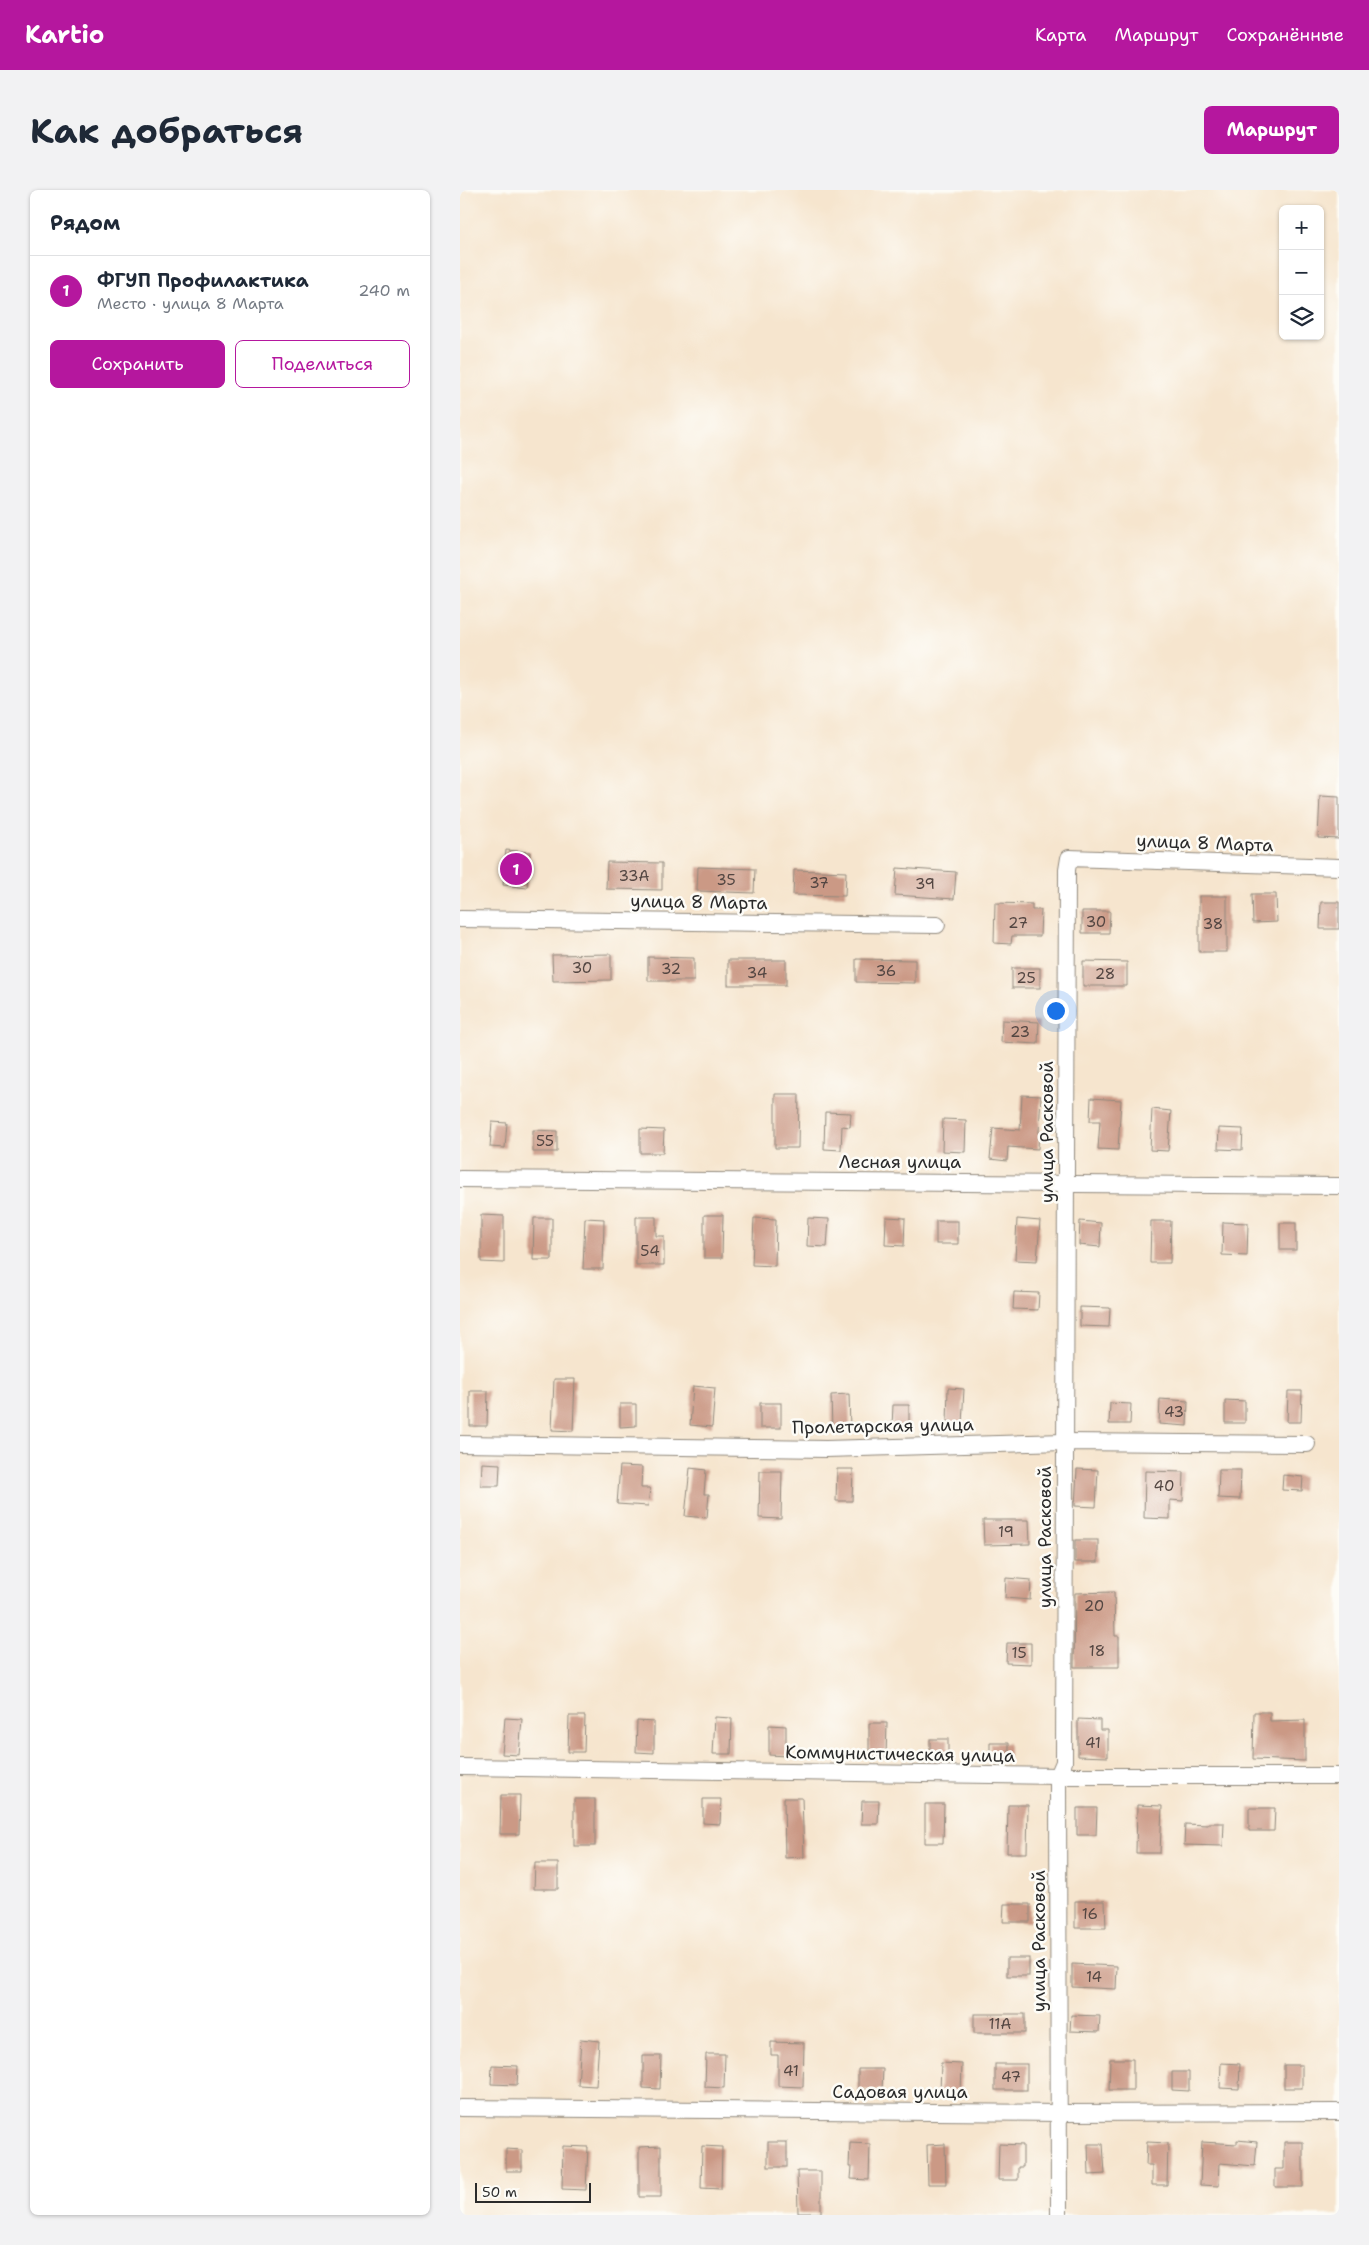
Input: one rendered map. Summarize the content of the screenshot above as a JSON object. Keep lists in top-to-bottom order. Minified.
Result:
{"streets":{"street":["улица 8 Марта","улица Расковой","Лесная улица","Пролетарская улица","Коммунистическая улица","Садовая улица"]},"crossings":[["улица 8 Марта","улица Расковой"],["улица Расковой","Лесная улица"],["улица Расковой","Пролетарская улица"],["улица Расковой","Коммунистическая улица"],["улица Расковой","Садовая улица"]],"house_numbers":["33А","35","37","39","30","27","38","30","32","36","34","28","25","23","55","54","43","40","19","20","18","15","41","16","14","11А","41","47"],"scale_bar":"50 m","page":{"header":"Kartio","nav":["Карта","Маршрут","Сохранённые"],"buttons":["Маршрут",["Сохранить","Поделиться"]],"title":"Как добраться","heading":"Рядом","map_buttons":["+","−"],"list":[{"mark":"1","name":"ФГУП Профилактика","note":"Место · улица 8 Марта","value":"240 m"}],"pins":"1","scale":"50 m"}}
